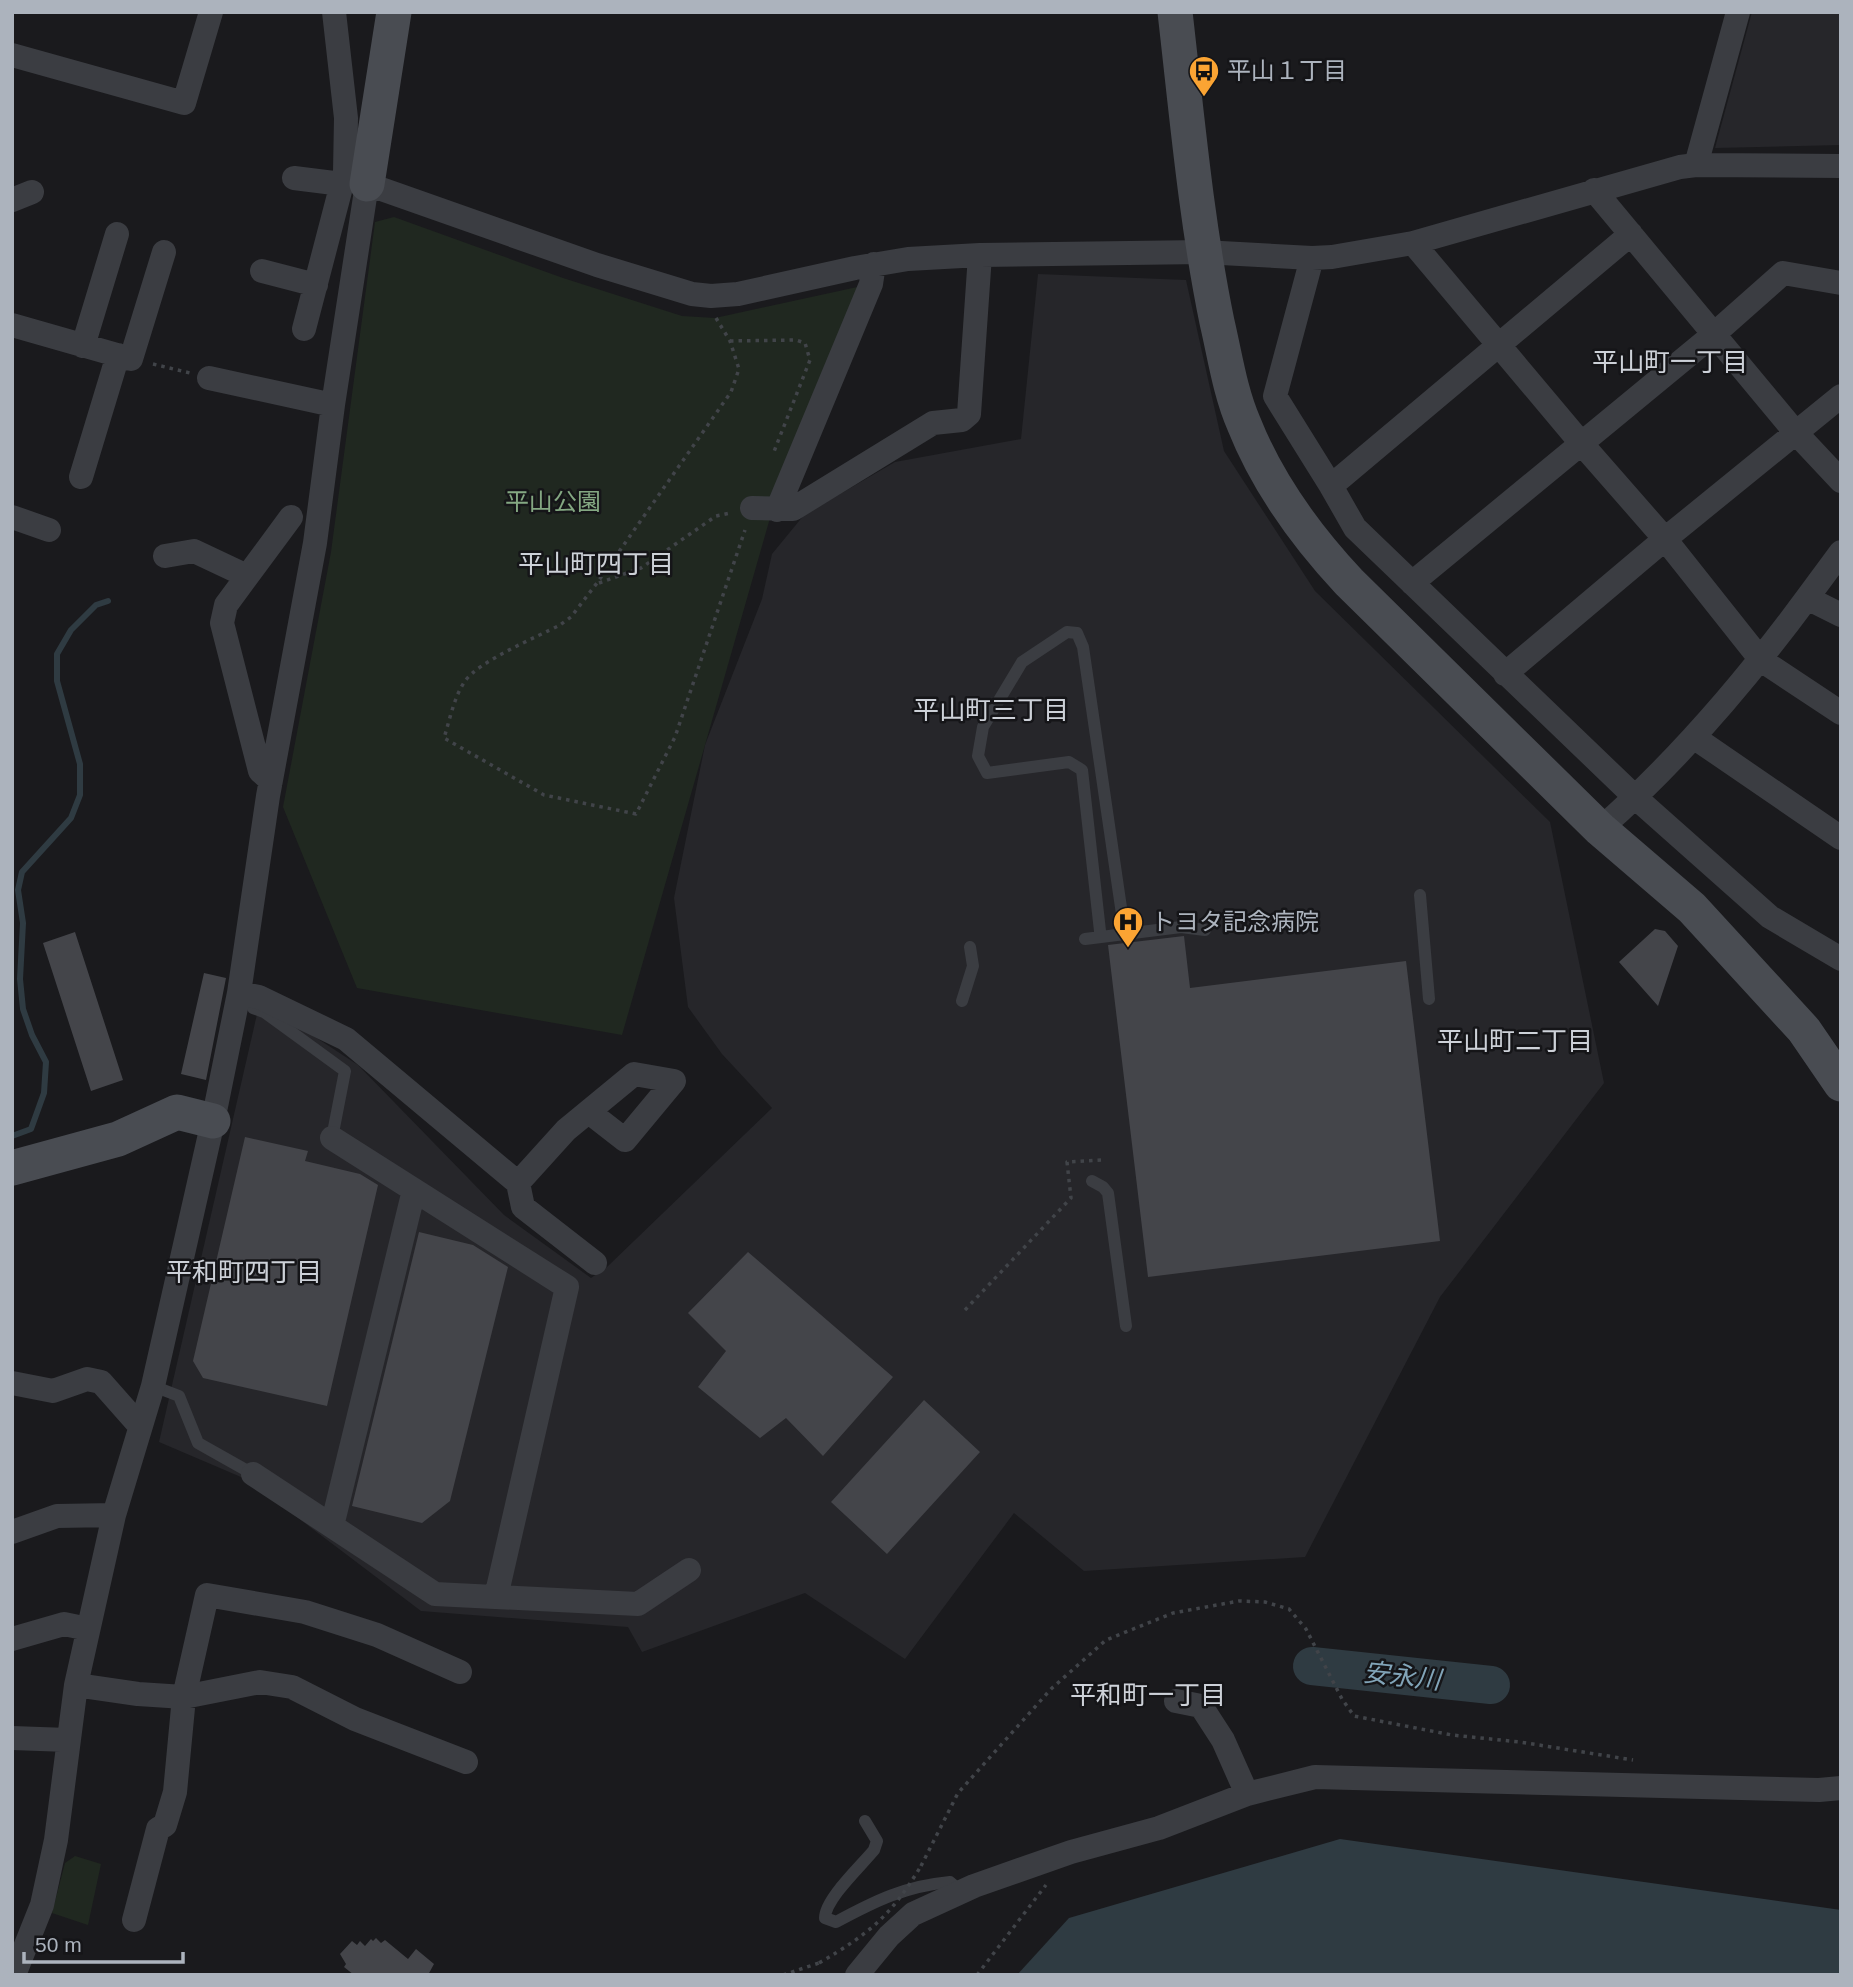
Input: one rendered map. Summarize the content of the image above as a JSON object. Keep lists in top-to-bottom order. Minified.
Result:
{"districts":["平山町一丁目","平山町四丁目","平山町三丁目","平山町二丁目","平和町四丁目","平和町一丁目"],"water":["安永川"],"parks":["平山公園"],"places":{"bus stop":["平山１丁目"],"hospital":["トヨタ記念病院"]},"scale_bar":"50 m"}
